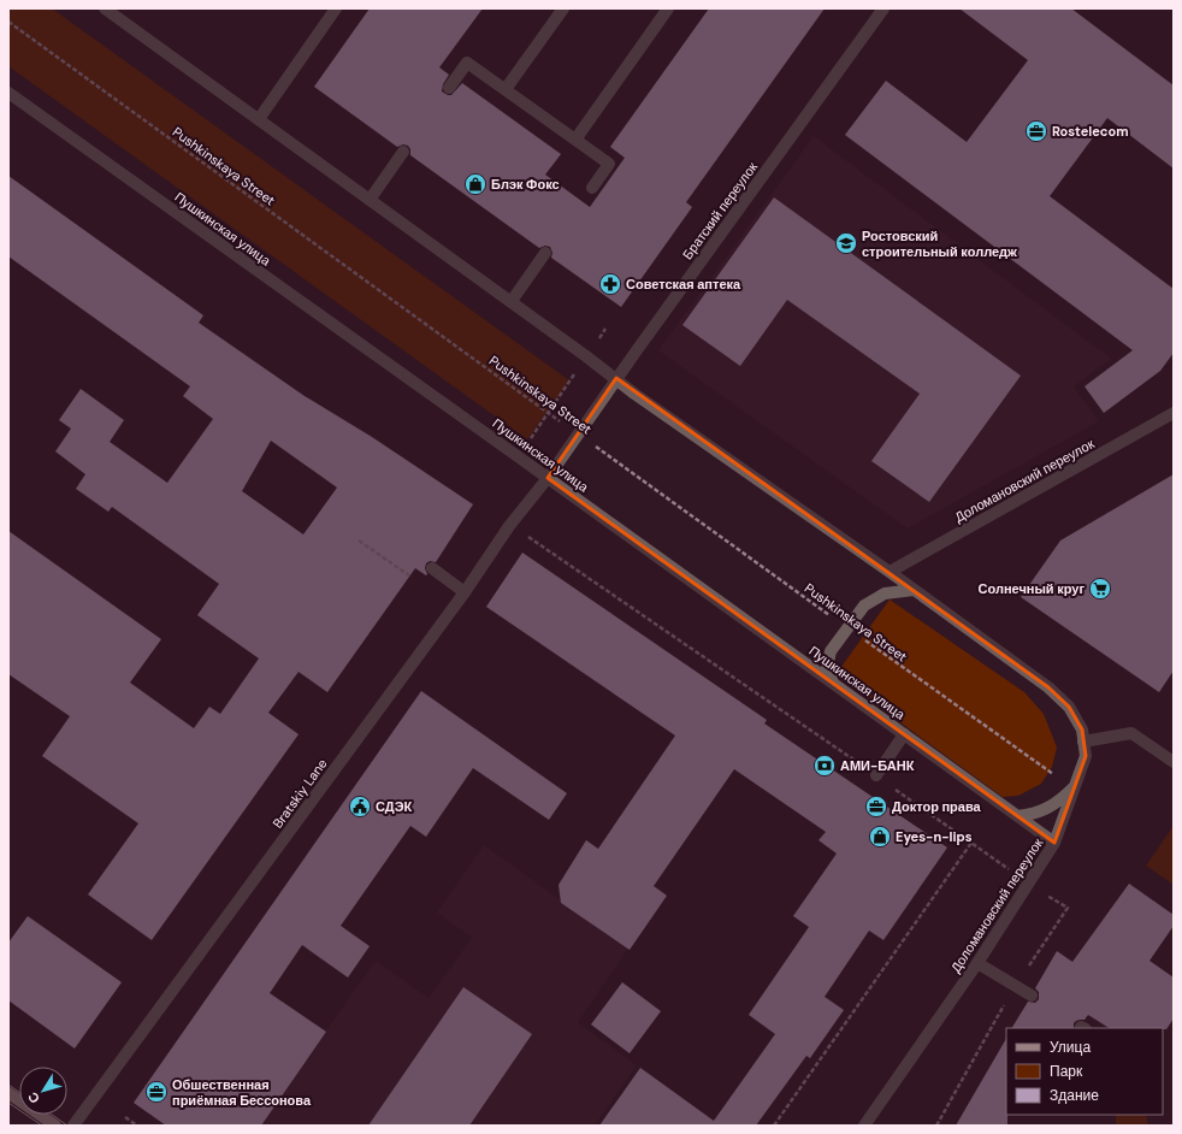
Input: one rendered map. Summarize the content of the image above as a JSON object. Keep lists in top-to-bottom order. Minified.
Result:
{"streets":{"street":["Братский переулок","Пушкинская улица","Доломановский переулок","Bratskiy Lane"],"path":["Pushkinskaya Street"]},"crossings":[["Pushkinskaya Street","Братский переулок"],["Братский переулок","Пушкинская улица"],["Братский переулок","Bratskiy Lane"],["Пушкинская улица","Доломановский переулок"],["Пушкинская улица","Bratskiy Lane"]],"places":{"office":["Rostelecom","Доктор права","Обшественная приёмная Бессонова"],"shop":["Блэк Фокс","Eyes-n-lips"],"school or university":["Ростовский строительный колледж"],"pharmacy":["Советская аптека"],"supermarket":["Солнечный круг"],"bank":["АМИ-БАНК"],"public building":["СДЭК"]},"legend":["Улица","Парк","Здание"],"north":"bottom left"}
